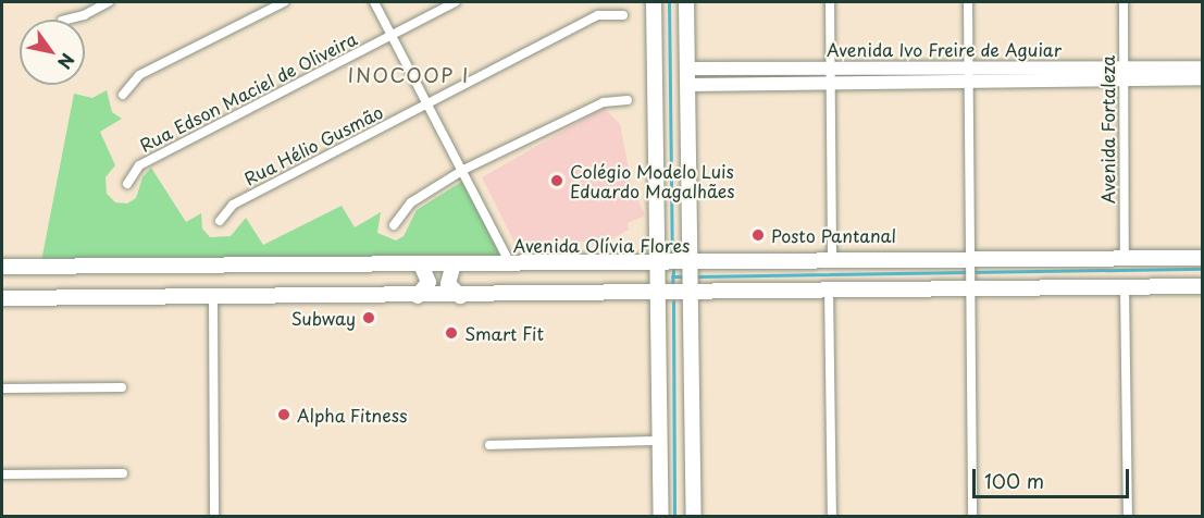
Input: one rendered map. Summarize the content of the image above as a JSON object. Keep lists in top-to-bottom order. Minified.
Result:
{"streets":{"main road":["Avenida Olívia Flores"],"street":["Avenida Ivo Freire de Aguiar","Rua Edson Maciel de Oliveira","Avenida Fortaleza","Rua Hélio Gusmão"]},"crossings":[["Avenida Ivo Freire de Aguiar","Avenida Fortaleza"],["Avenida Fortaleza","Avenida Olívia Flores"]],"districts":["INOCOOP I"],"places":["Colégio Modelo Luis Eduardo Magalhães","Posto Pantanal","Subway","Smart Fit","Alpha Fitness"],"scale_bar":"100 m","north":"bottom right"}
